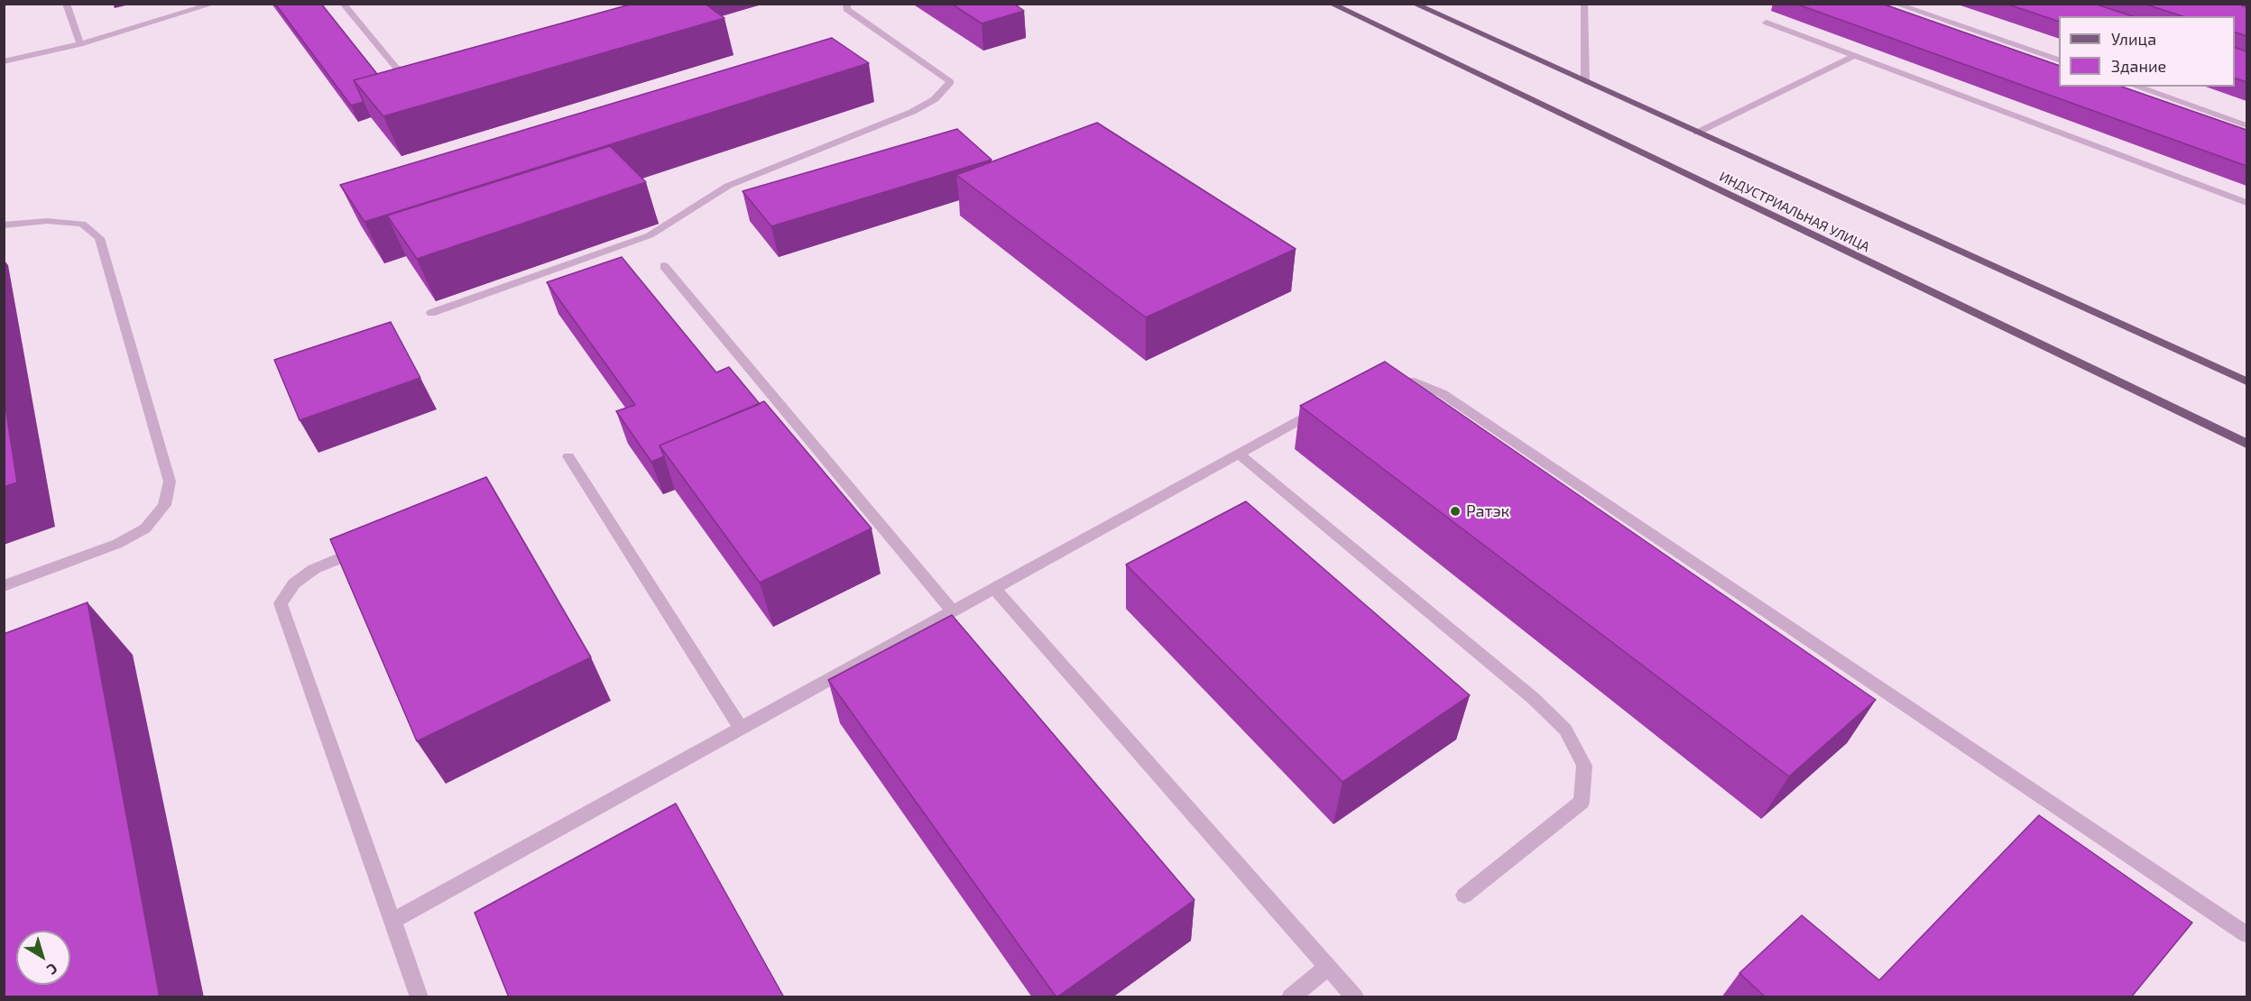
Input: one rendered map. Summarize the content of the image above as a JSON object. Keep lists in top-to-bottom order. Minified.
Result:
{"streets":{"main road":["ИНДУСТРИАЛЬНАЯ УЛИЦА"]},"places":["Ратэк"],"legend":["Улица","Здание"],"north":"bottom right"}
